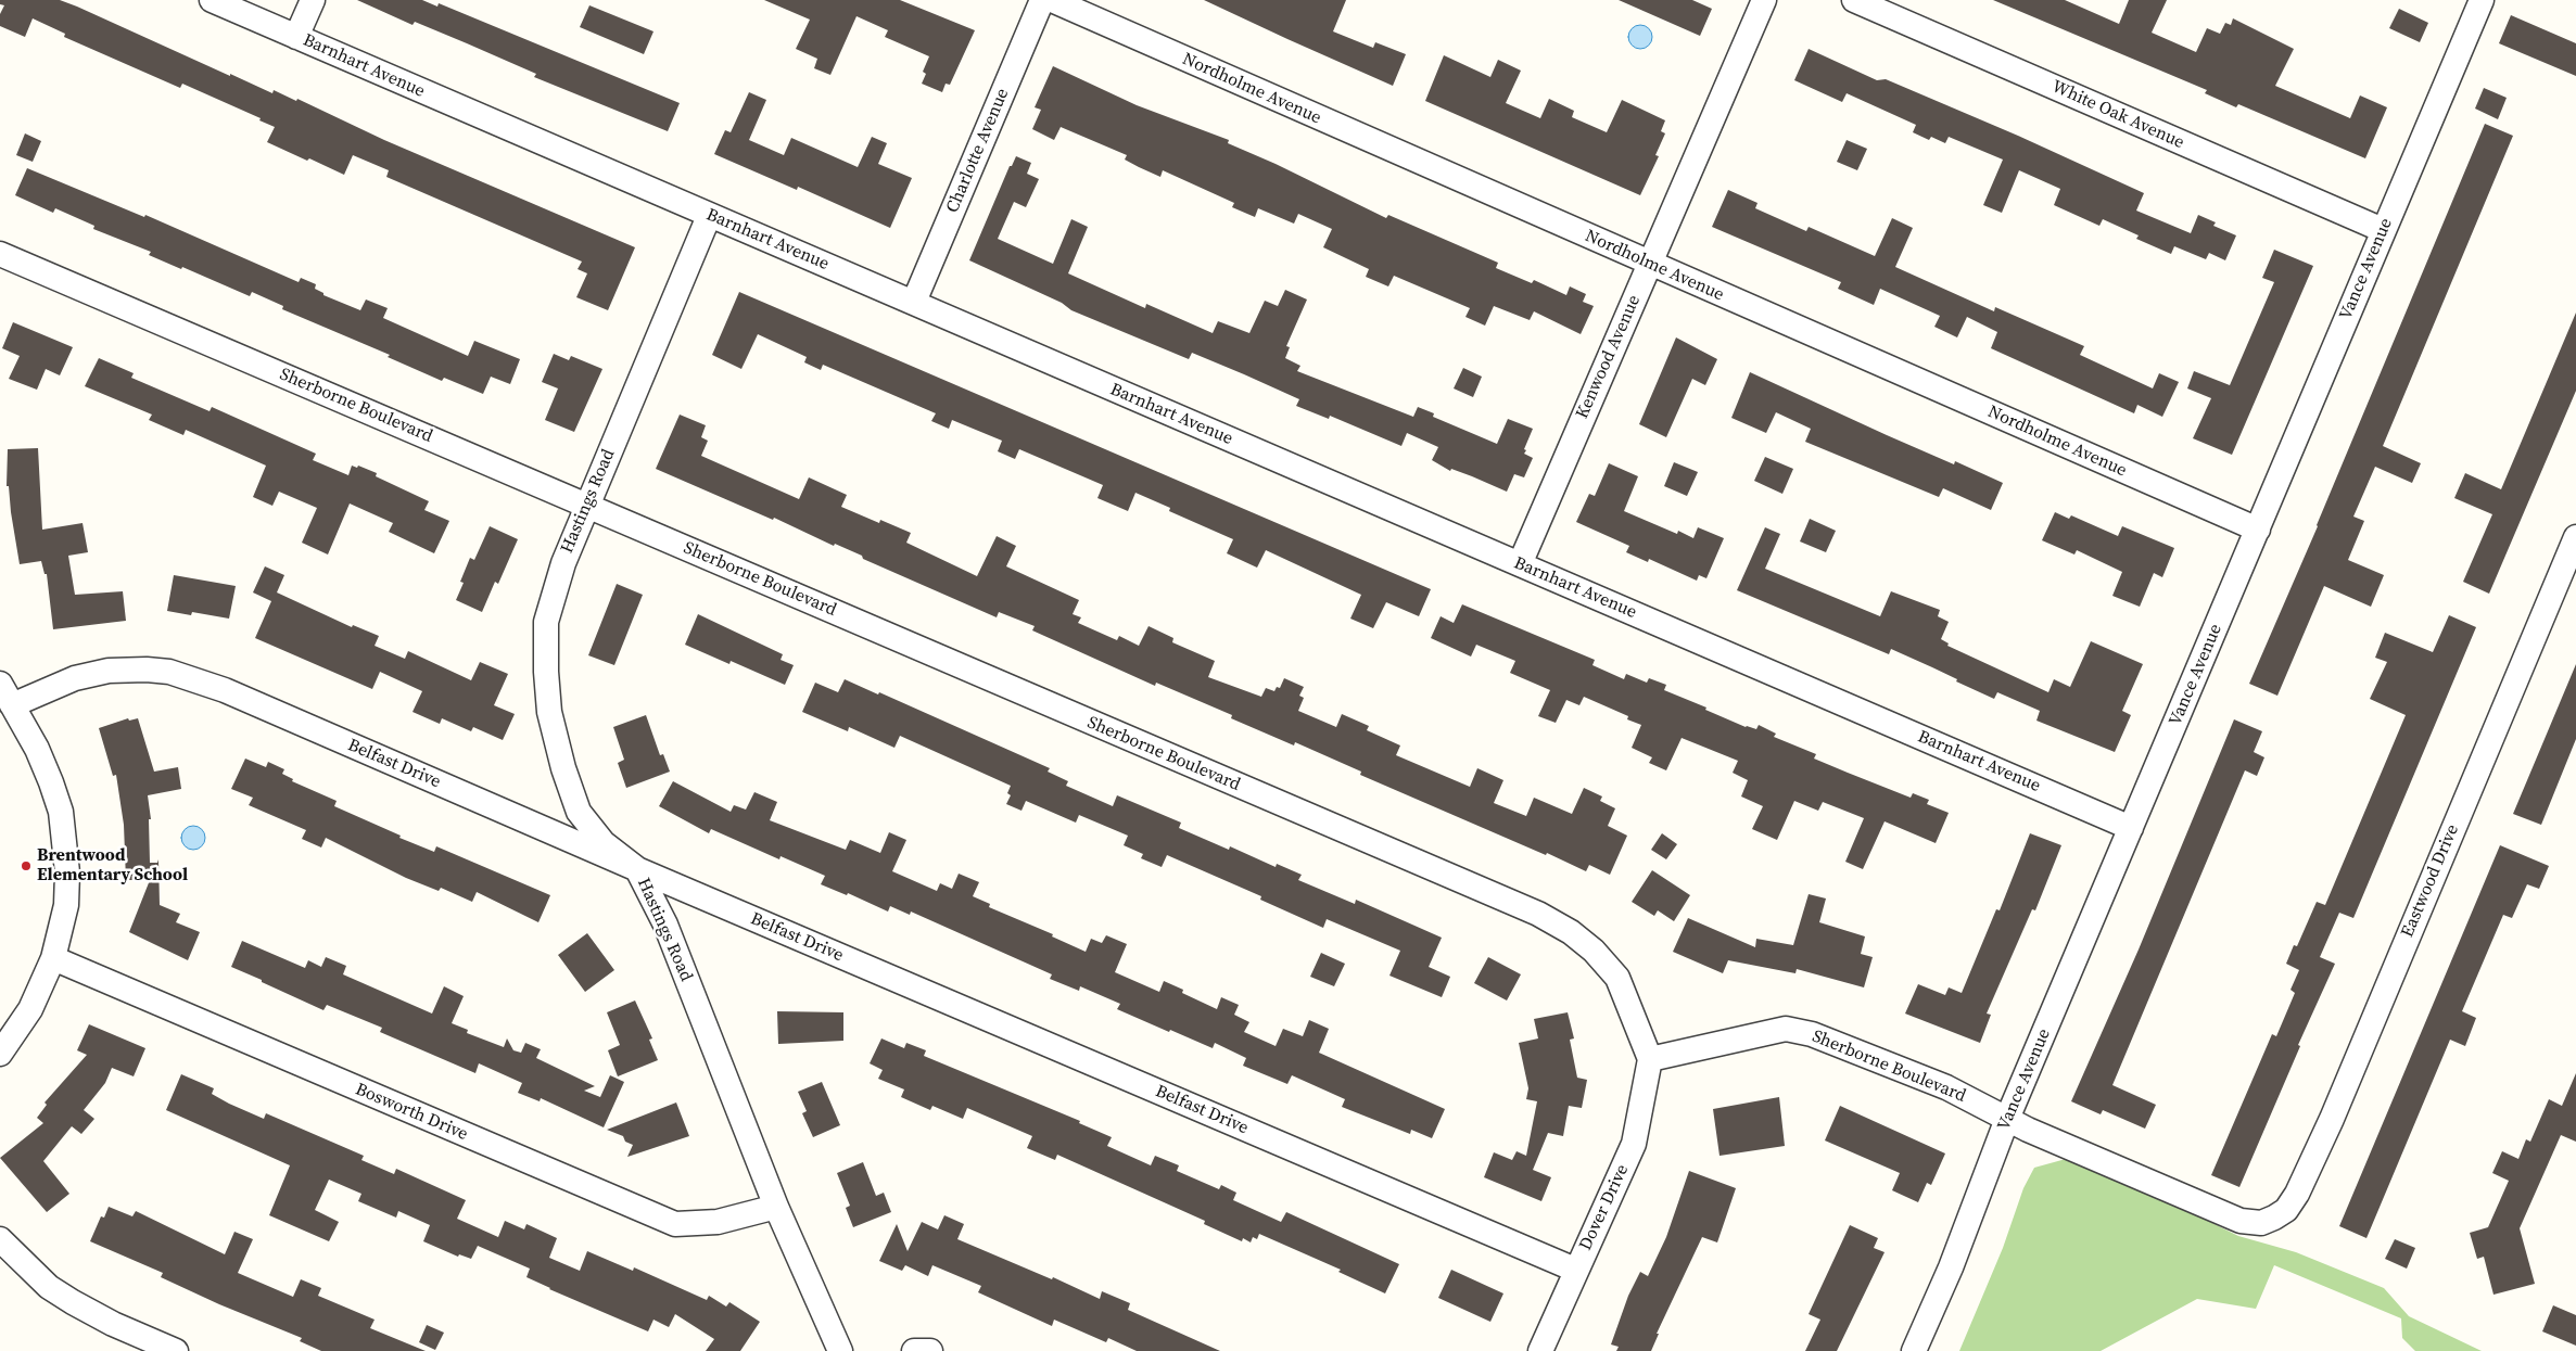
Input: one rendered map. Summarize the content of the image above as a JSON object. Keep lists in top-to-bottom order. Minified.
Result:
{"streets":{"street":["Barnhart Avenue","Nordholme Avenue","White Oak Avenue","Charlotte Avenue","Vance Avenue","Kenwood Avenue","Sherborne Boulevard","Hastings Road","Belfast Drive","Eastwood Drive","Bosworth Drive","Dover Drive"]},"crossings":[["Barnhart Avenue","Charlotte Avenue"],["Barnhart Avenue","Vance Avenue"],["Barnhart Avenue","Kenwood Avenue"],["Barnhart Avenue","Hastings Road"],["Nordholme Avenue","Vance Avenue"],["Nordholme Avenue","Kenwood Avenue"],["White Oak Avenue","Vance Avenue"],["Vance Avenue","Sherborne Boulevard"],["Sherborne Boulevard","Hastings Road"],["Sherborne Boulevard","Eastwood Drive"],["Sherborne Boulevard","Dover Drive"],["Hastings Road","Belfast Drive"],["Hastings Road","Bosworth Drive"],["Belfast Drive","Dover Drive"]],"places":["Brentwood Elementary School"]}
